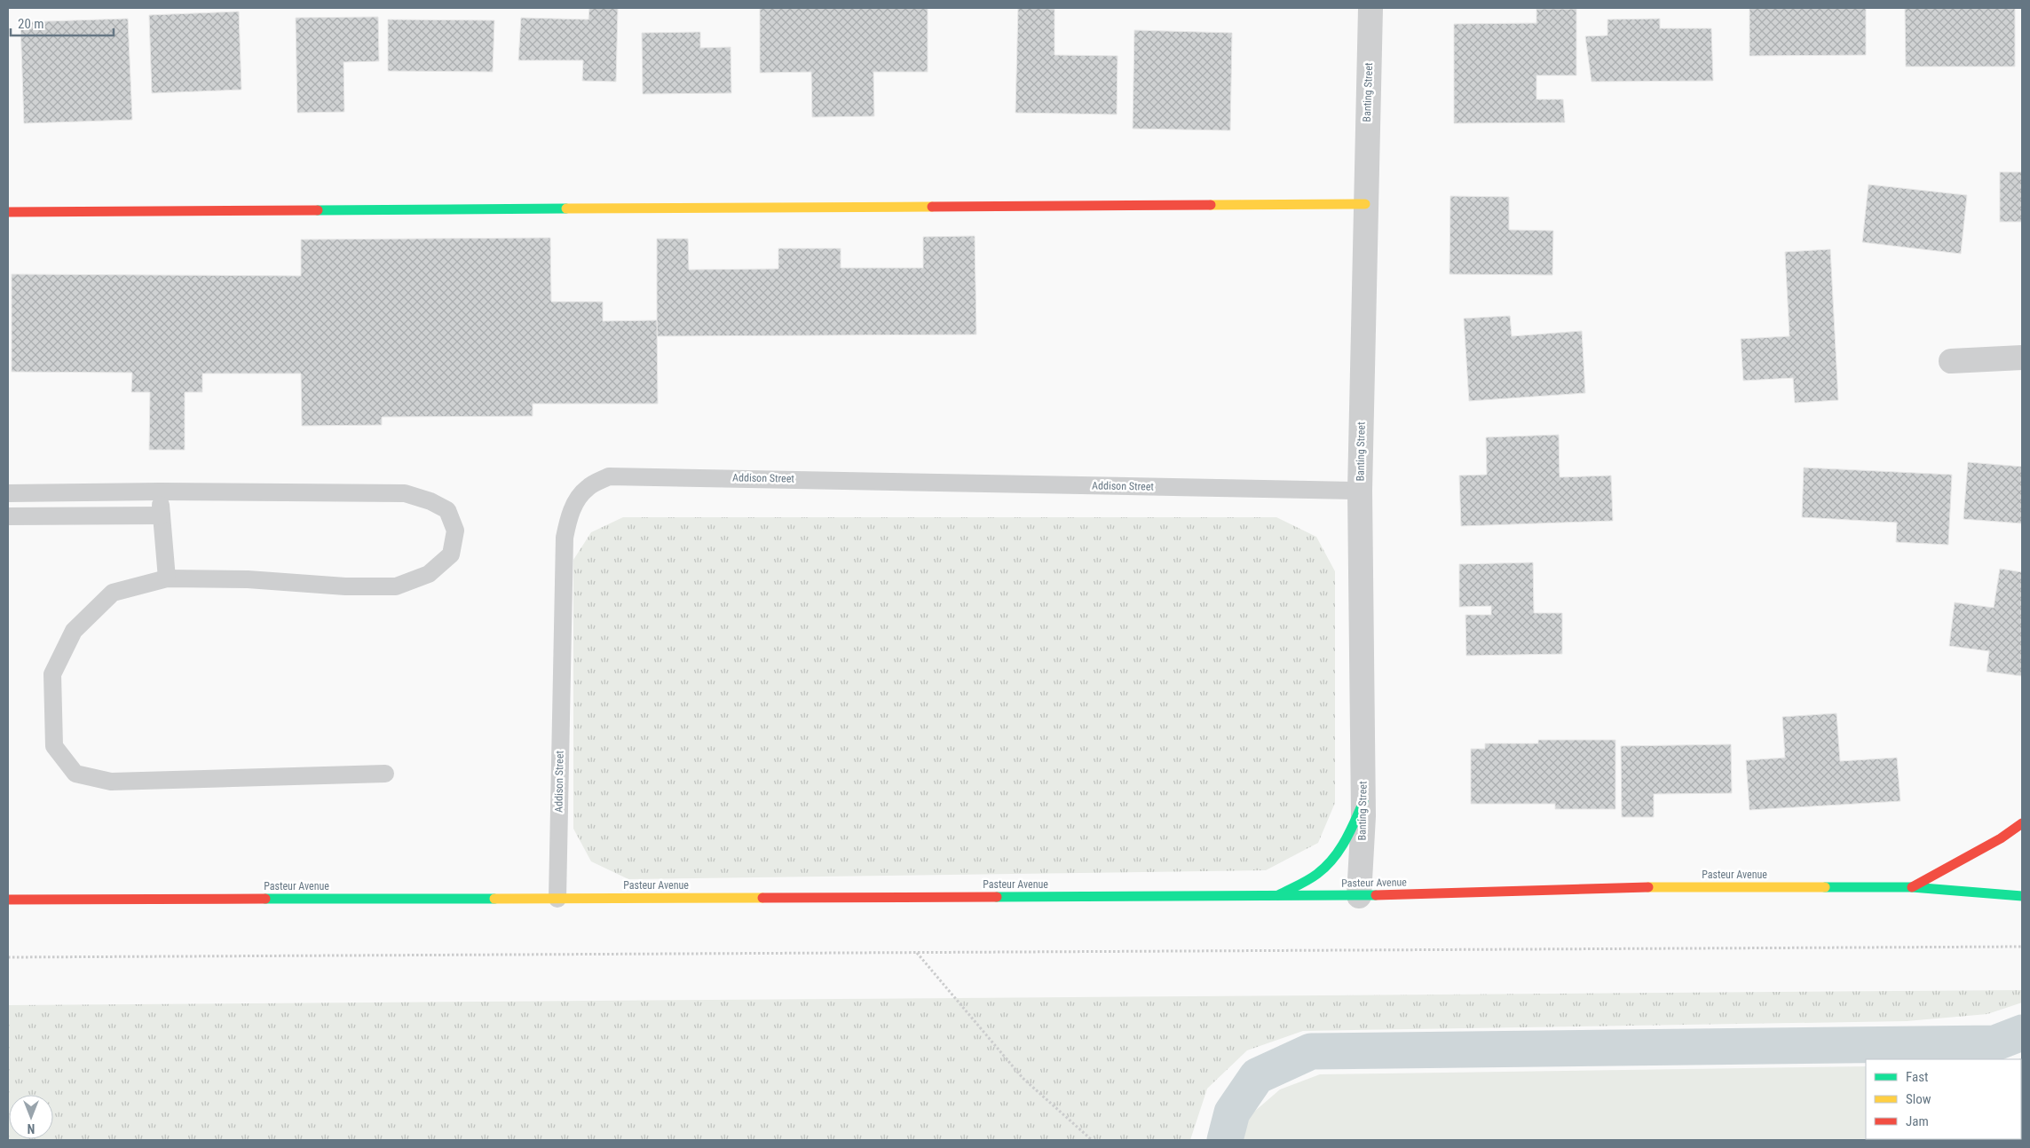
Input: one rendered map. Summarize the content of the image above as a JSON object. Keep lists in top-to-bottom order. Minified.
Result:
{"streets":{"street":["Banting Street","Pasteur Avenue"],"lane":["Addison Street"]},"crossings":[["Banting Street","Addison Street"],["Banting Street","Pasteur Avenue"],["Addison Street","Pasteur Avenue"]],"legend":["Fast","Slow","Jam"],"scale_bar":"20 m","north":"bottom"}
